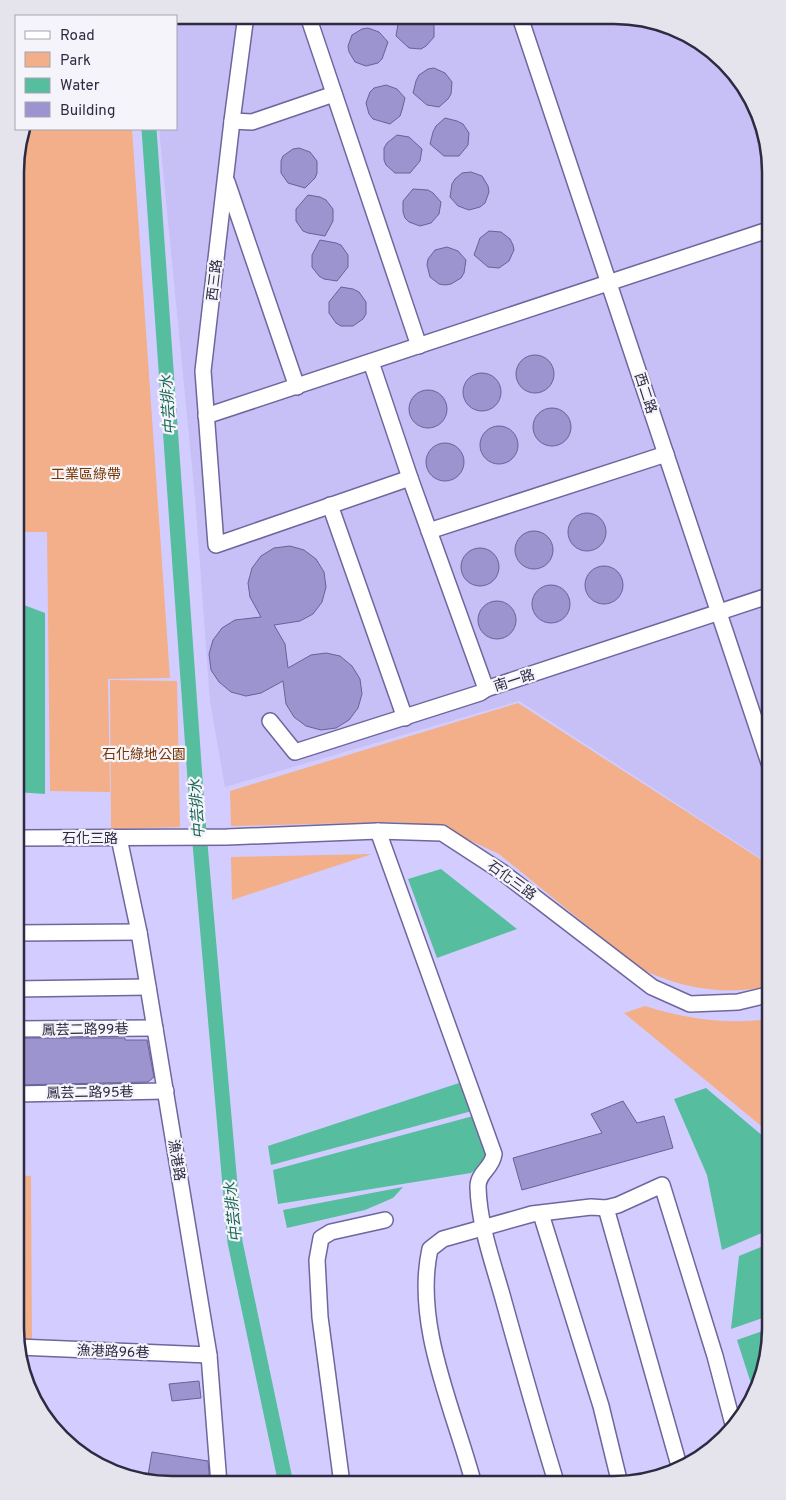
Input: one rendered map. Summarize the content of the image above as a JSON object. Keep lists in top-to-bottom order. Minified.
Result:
{"streets":{"street":["西三路","西二路","南一路","石化三路","鳳芸二路99巷","鳳芸二路95巷","漁港路","漁港路96巷"]},"crossings":[["西二路","南一路"],["石化三路","漁港路"],["鳳芸二路99巷","漁港路"],["鳳芸二路95巷","漁港路"],["漁港路","漁港路96巷"]],"water":["中芸排水"],"parks":["工業區綠帶","石化綠地公園"],"legend":["Road","Park","Water","Building"]}
